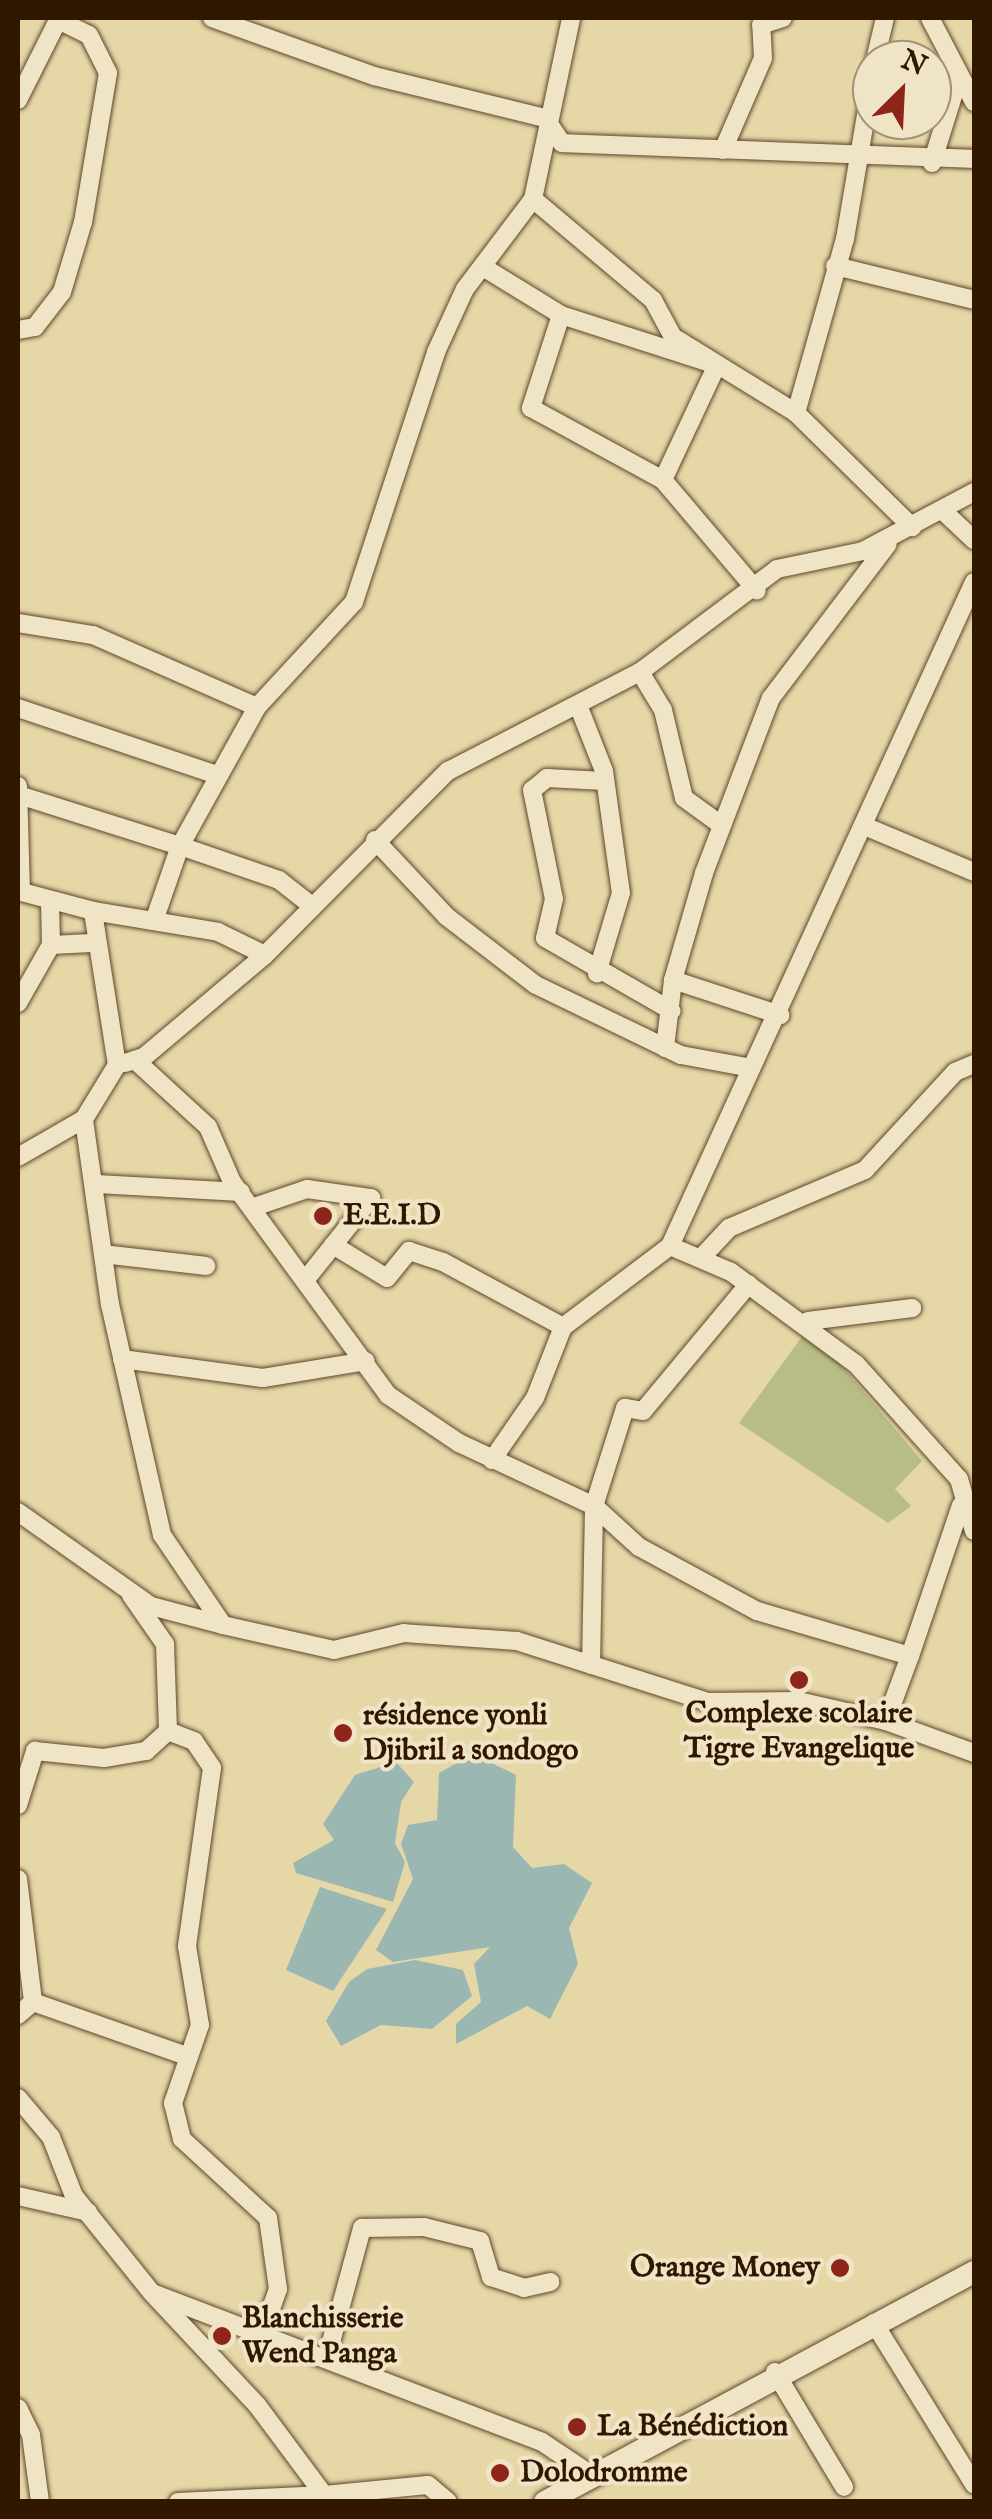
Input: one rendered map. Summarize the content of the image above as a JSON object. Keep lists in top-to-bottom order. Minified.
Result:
{"places":["E.E.I.D","Complexe scolaire Tigre Evangelique","résidence yonli Djibril a sondogo","Orange Money","Blanchisserie Wend Panga","La Bénédiction","Dolodromme"],"north":"top right"}
